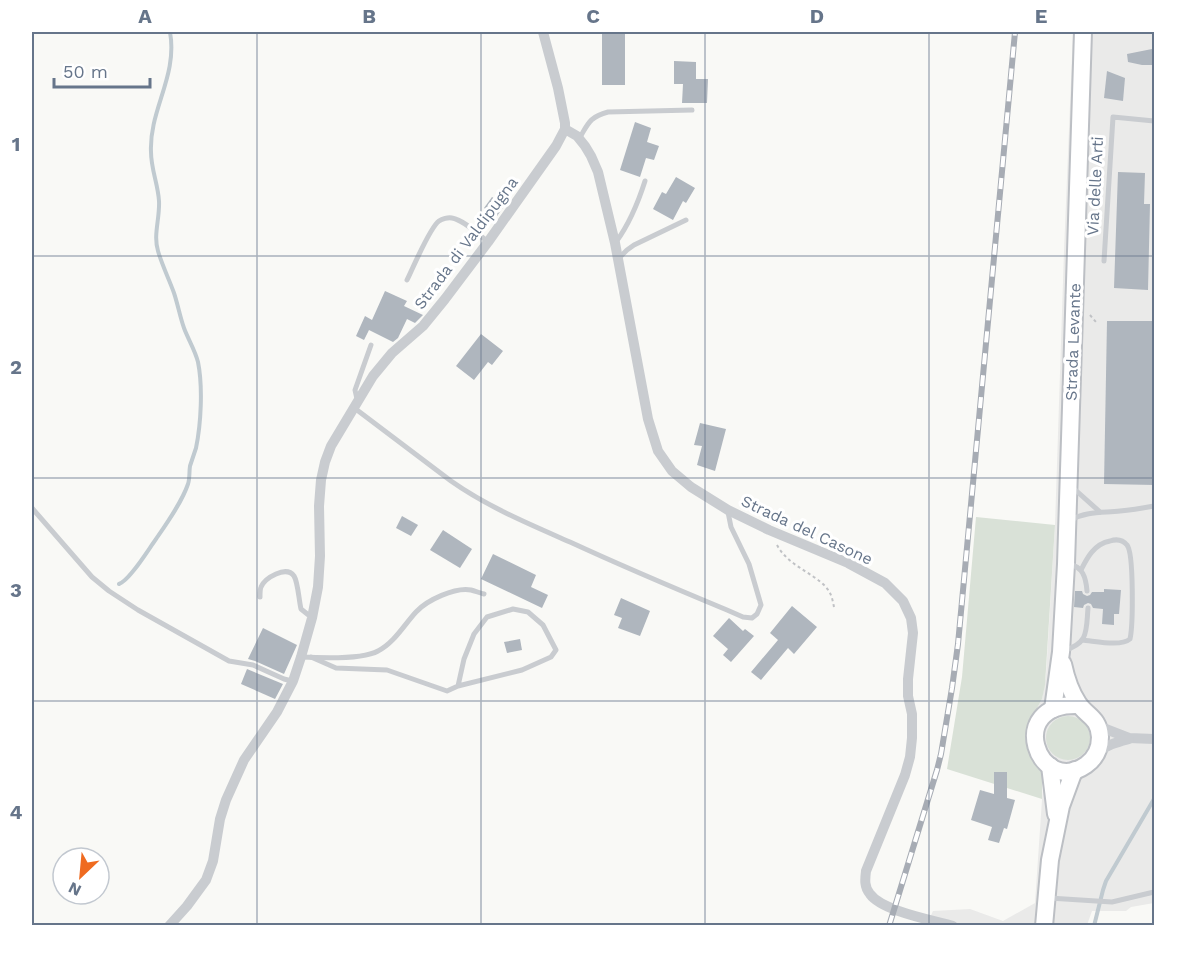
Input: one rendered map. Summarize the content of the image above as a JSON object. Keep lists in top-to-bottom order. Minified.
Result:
{"streets":{"main road":["Strada Levante"],"street":["Strada di Valdipugna","Strada del Casone"],"lane":["Via delle Arti"]},"crossings":[["Strada di Valdipugna","Strada del Casone"]],"scale_bar":"50 m","north":"bottom left","grid":{"columns":["A","B","C","D","E"],"rows":["1","2","3","4"]}}
